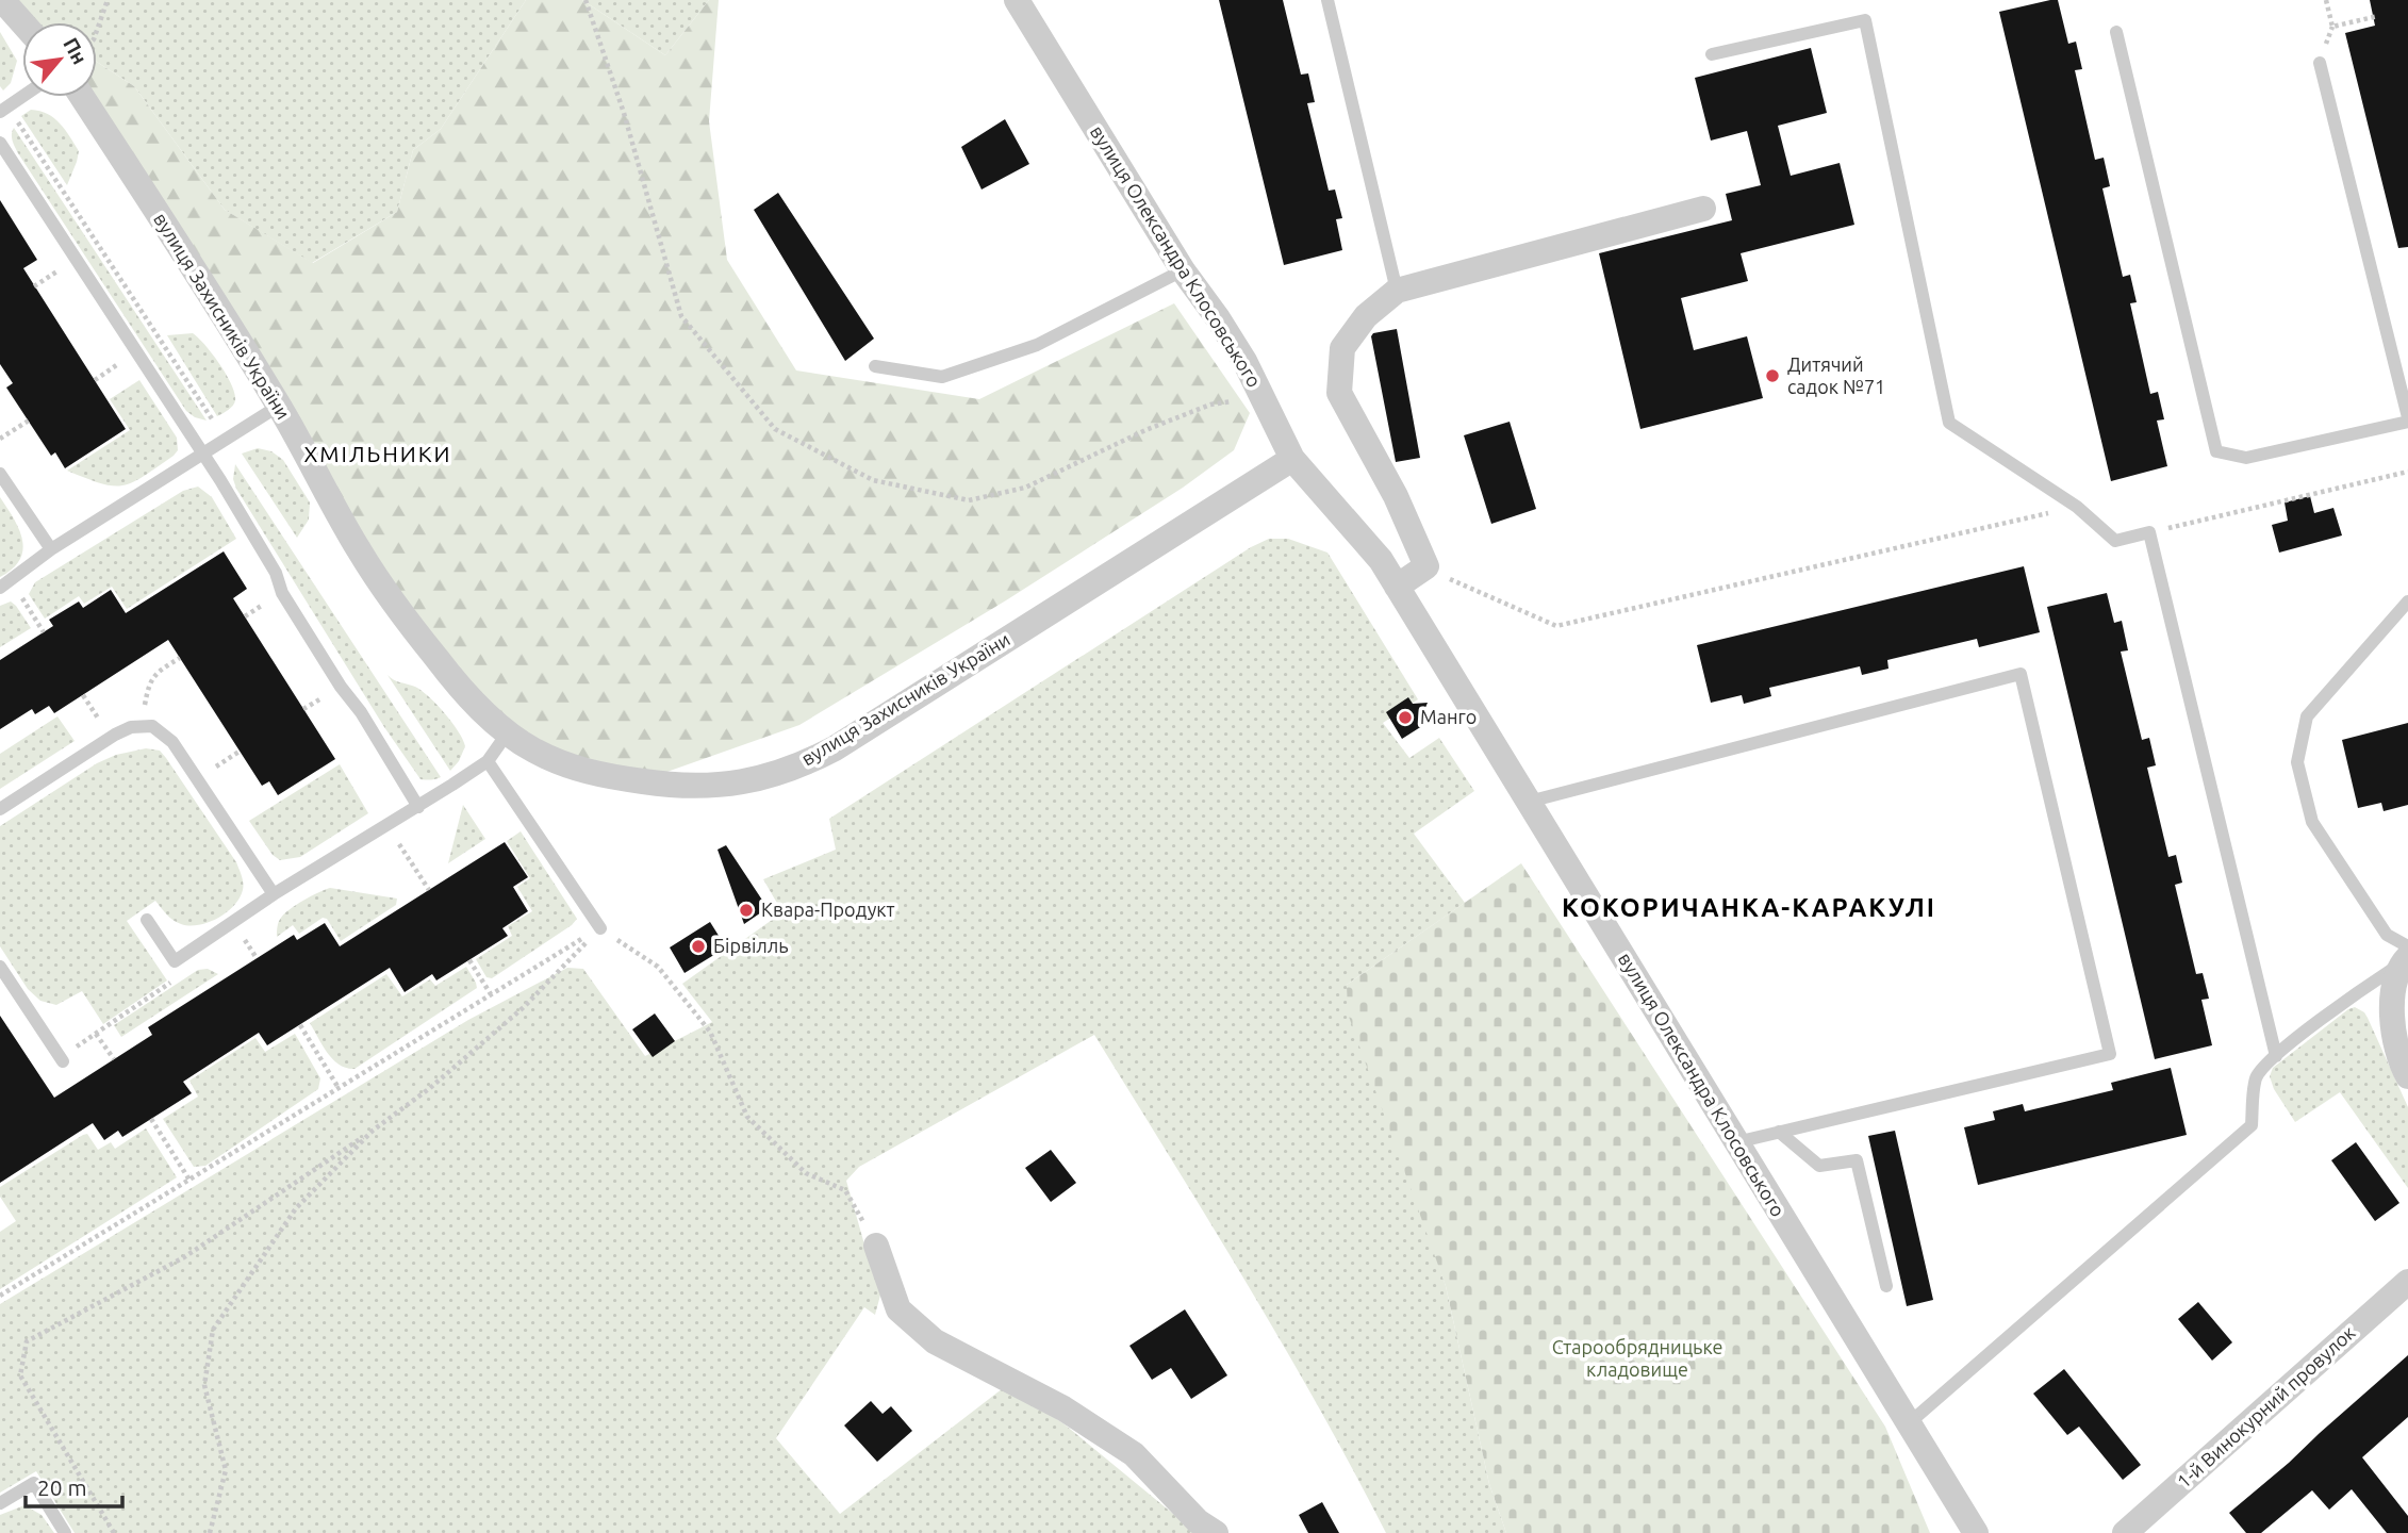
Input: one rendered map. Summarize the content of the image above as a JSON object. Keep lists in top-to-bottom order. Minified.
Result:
{"streets":{"street":["вулиця Олександра Клосовського","вулиця Захисників України","1-й Винокурний провулок"]},"crossings":[["вулиця Олександра Клосовського","вулиця Захисників України"]],"districts":["ХМІЛЬНИКИ","КОКОРИЧАНКА-КАРАКУЛІ"],"parks":["Старообрядницьке кладовище"],"places":["Дитячий садок №71","Манго","Квара-Продукт","Бірвілль"],"scale_bar":"20 m","north":"top right"}
